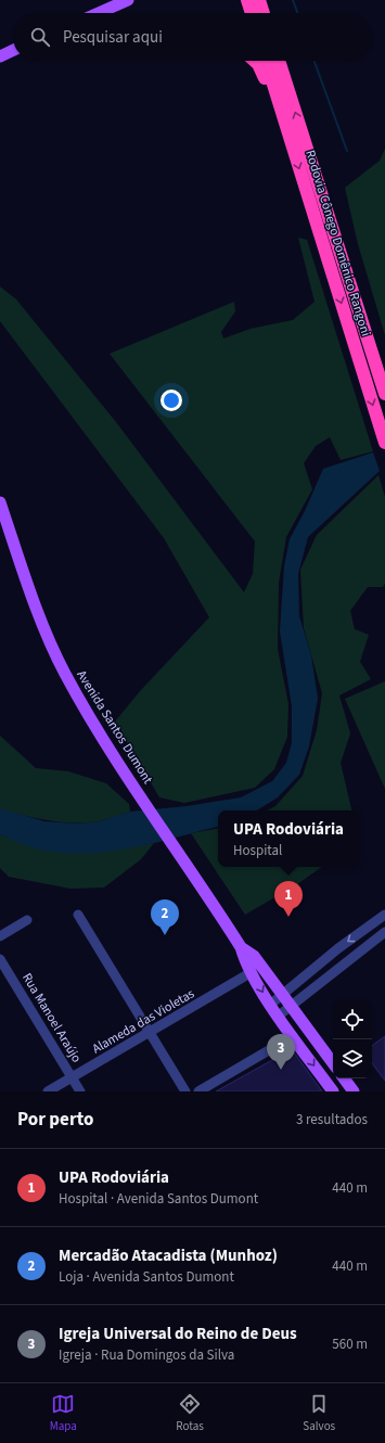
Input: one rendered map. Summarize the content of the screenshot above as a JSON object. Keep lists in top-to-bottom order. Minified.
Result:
{"streets":{"highway":["Rodovia Cônego Domênico Rangoni"],"main road":["Avenida Santos Dumont"],"street":["Rua Manoel Araújo","Alameda das Violetas"]},"crossings":[["Avenida Santos Dumont","Alameda das Violetas"],["Rua Manoel Araújo","Alameda das Violetas"]],"page":{"search":"Pesquisar aqui","popup":["UPA Rodoviária","Hospital"],"pins":["1","2","3"],"heading":["Por perto","3 resultados"],"list":[{"mark":"1","name":"UPA Rodoviária","note":"Hospital · Avenida Santos Dumont","value":"440 m"},{"mark":"2","name":"Mercadão Atacadista (Munhoz)","note":"Loja · Avenida Santos Dumont","value":"440 m"},{"mark":"3","name":"Igreja Universal do Reino de Deus","note":"Igreja · Rua Domingos da Silva","value":"560 m"}],"nav":["Mapa","Rotas","Salvos"]}}
